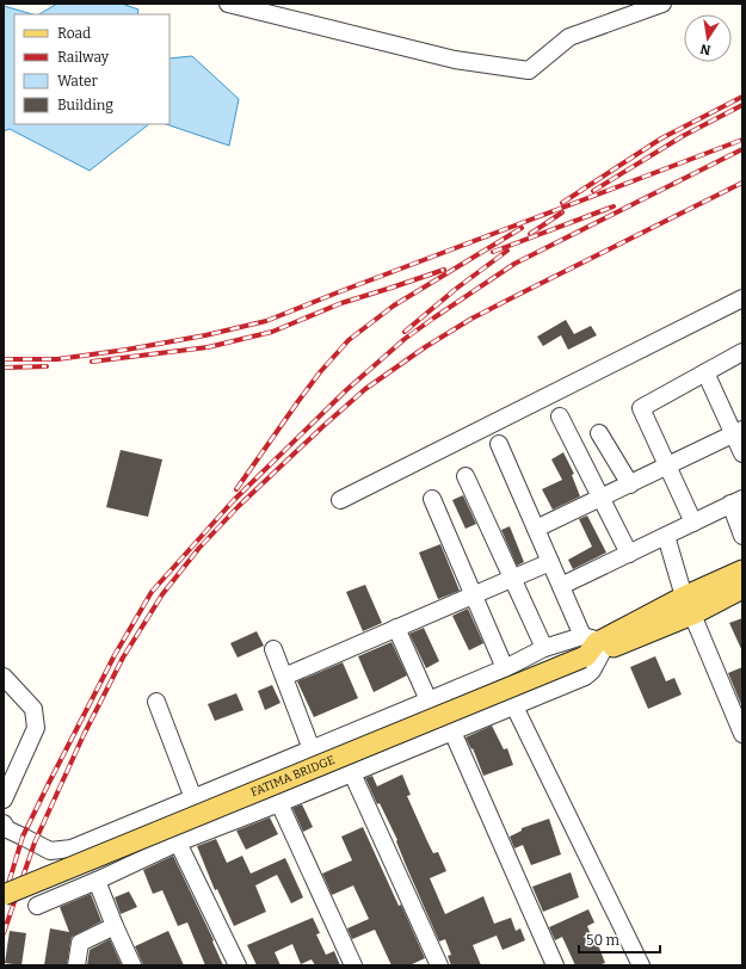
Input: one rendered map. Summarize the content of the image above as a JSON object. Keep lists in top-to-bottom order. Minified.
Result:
{"streets":{"main road":["FATIMA BRIDGE"]},"legend":["Road","Railway","Water","Building"],"scale_bar":"50 m","north":"bottom"}
